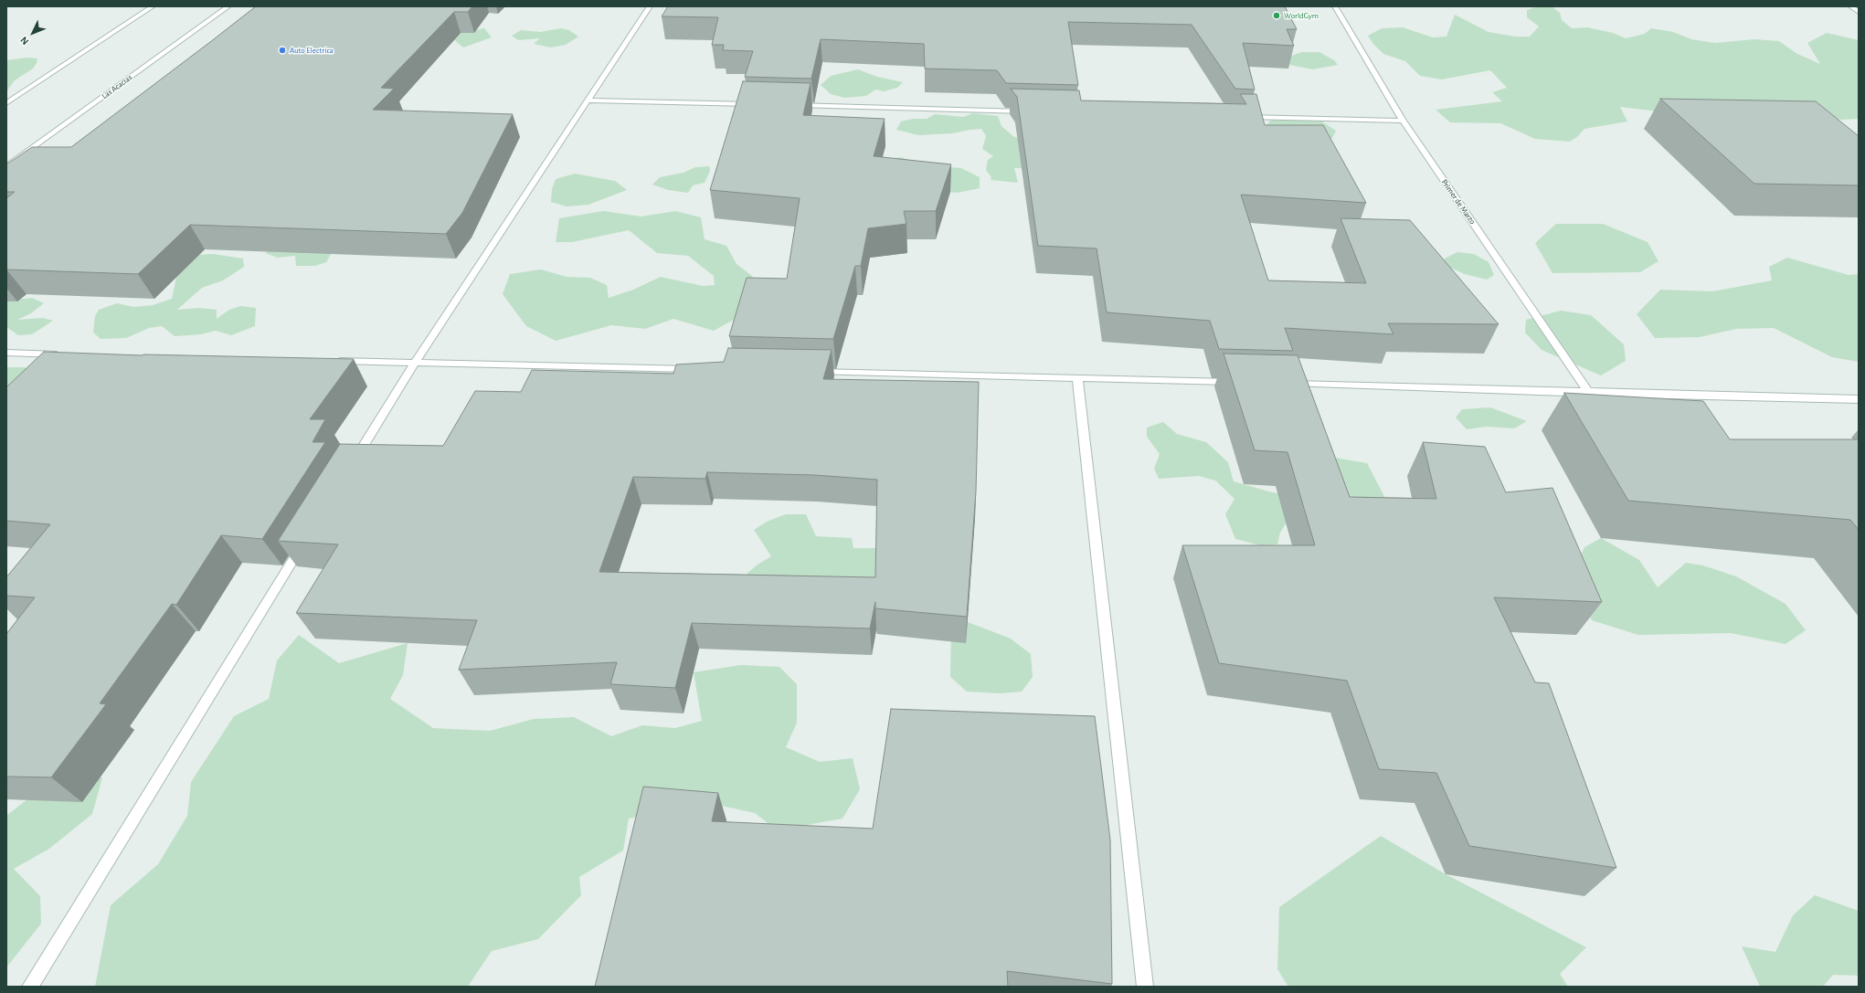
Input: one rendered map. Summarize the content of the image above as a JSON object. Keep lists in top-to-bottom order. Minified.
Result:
{"streets":{"street":["Las Acacias","Primer de Marzo"]},"places":["WorldGym","Auto Electrica"],"north":"bottom left"}
